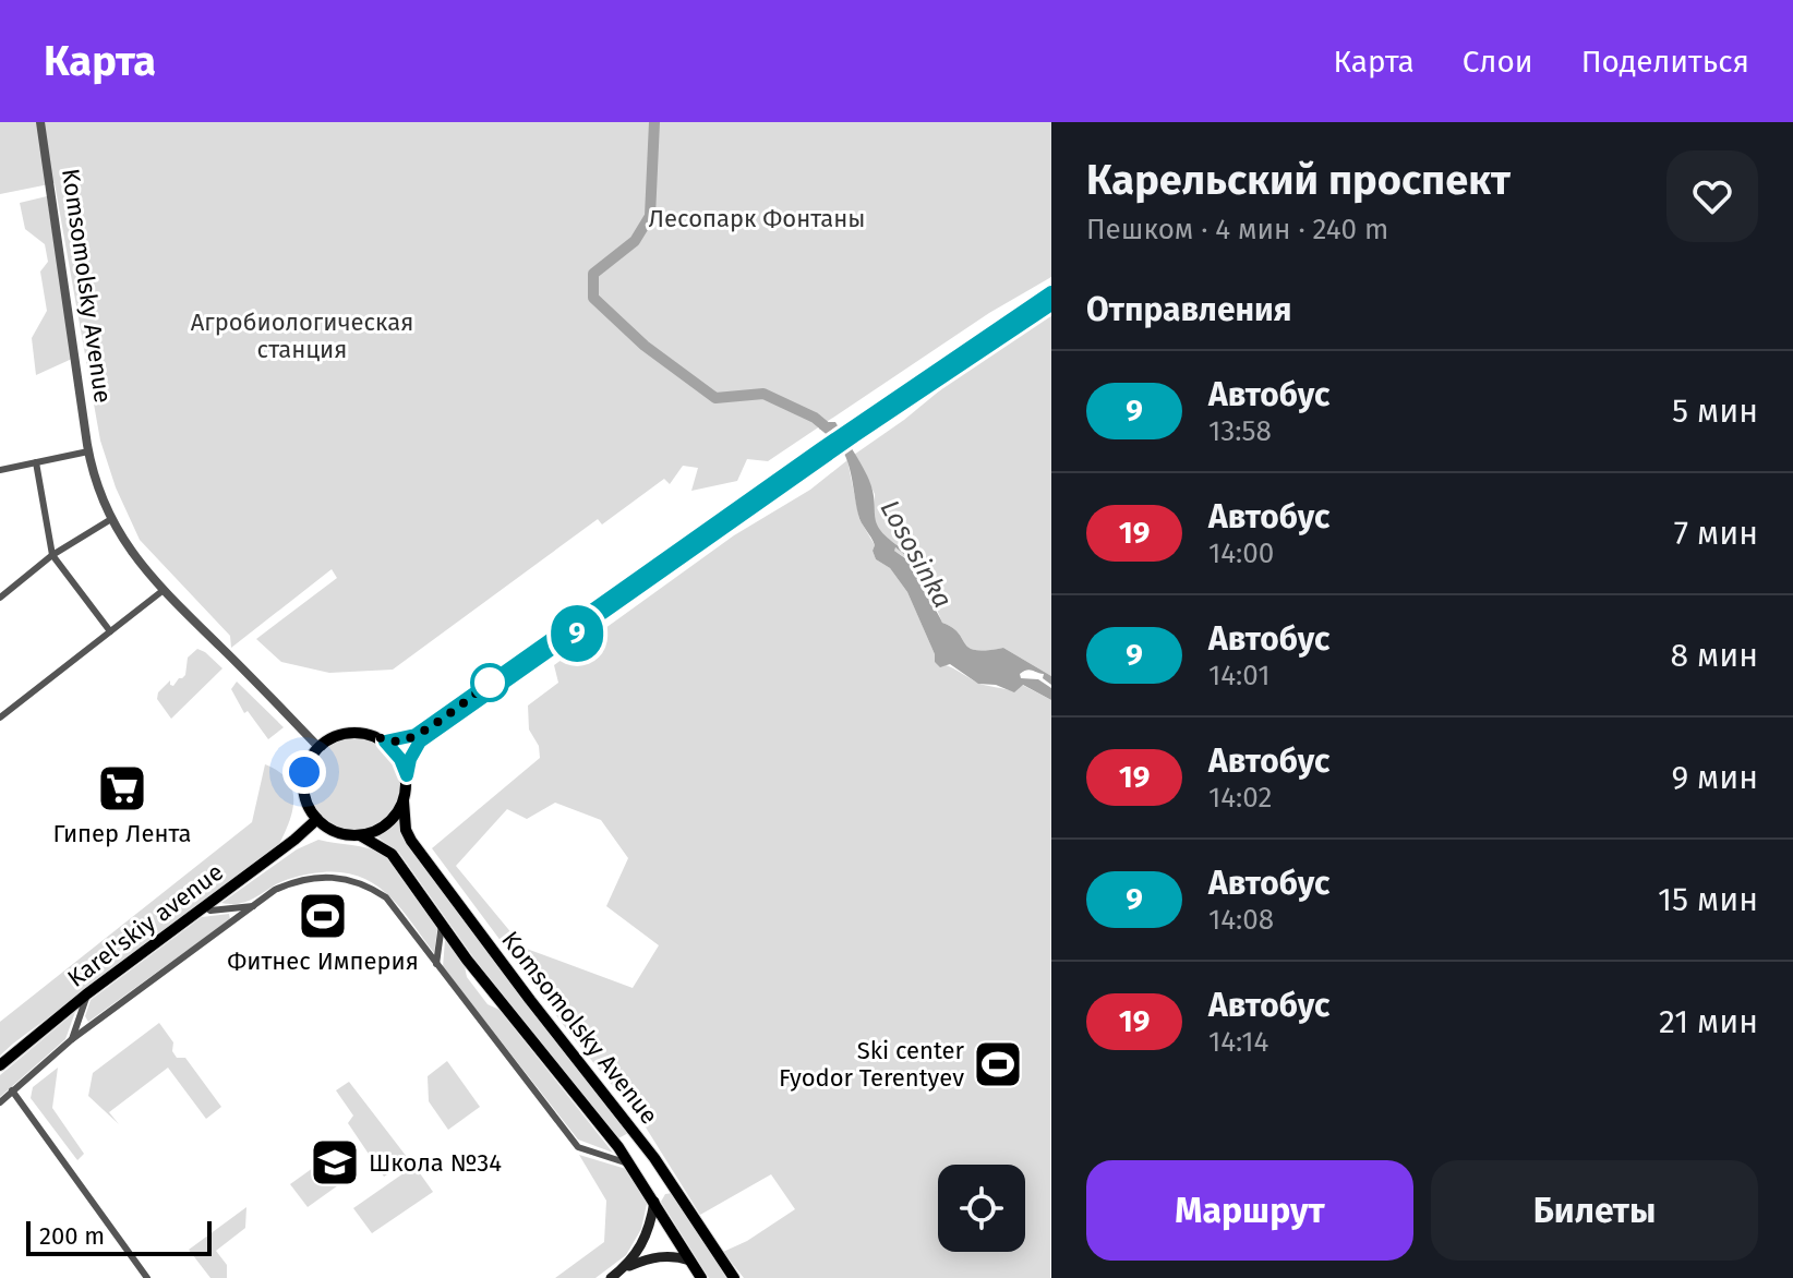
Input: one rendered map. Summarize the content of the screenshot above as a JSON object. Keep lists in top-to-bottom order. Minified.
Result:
{"streets":{"main road":["Komsomolsky Avenue","Karel'skiy avenue"]},"crossings":[["Komsomolsky Avenue","Karel'skiy avenue"]],"water":["Lososinka"],"parks":["Лесопарк Фонтаны","Агробиологическая станция"],"places":{"supermarket":["Гипер Лента"],"sports":["Фитнес Империя","Ski center Fyodor Terentyev"],"school or university":["Школа №34"]},"lines":["bus line 9"],"scale_bar":"200 m","page":{"header":"Карта","nav":["Карта","Слои","Поделиться"],"on_map":"9","heading":[["Карельский проспект","Пешком · 4 мин · 240 m"],"Отправления"],"list":[{"mark":"9","name":"Автобус","note":"13:58","value":"5 мин"},{"mark":"19","name":"Автобус","note":"14:00","value":"7 мин"},{"mark":"9","name":"Автобус","note":"14:01","value":"8 мин"},{"mark":"19","name":"Автобус","note":"14:02","value":"9 мин"},{"mark":"9","name":"Автобус","note":"14:08","value":"15 мин"},{"mark":"19","name":"Автобус","note":"14:14","value":"21 мин"}],"buttons":["Маршрут","Билеты"],"scale":"200 m"}}
